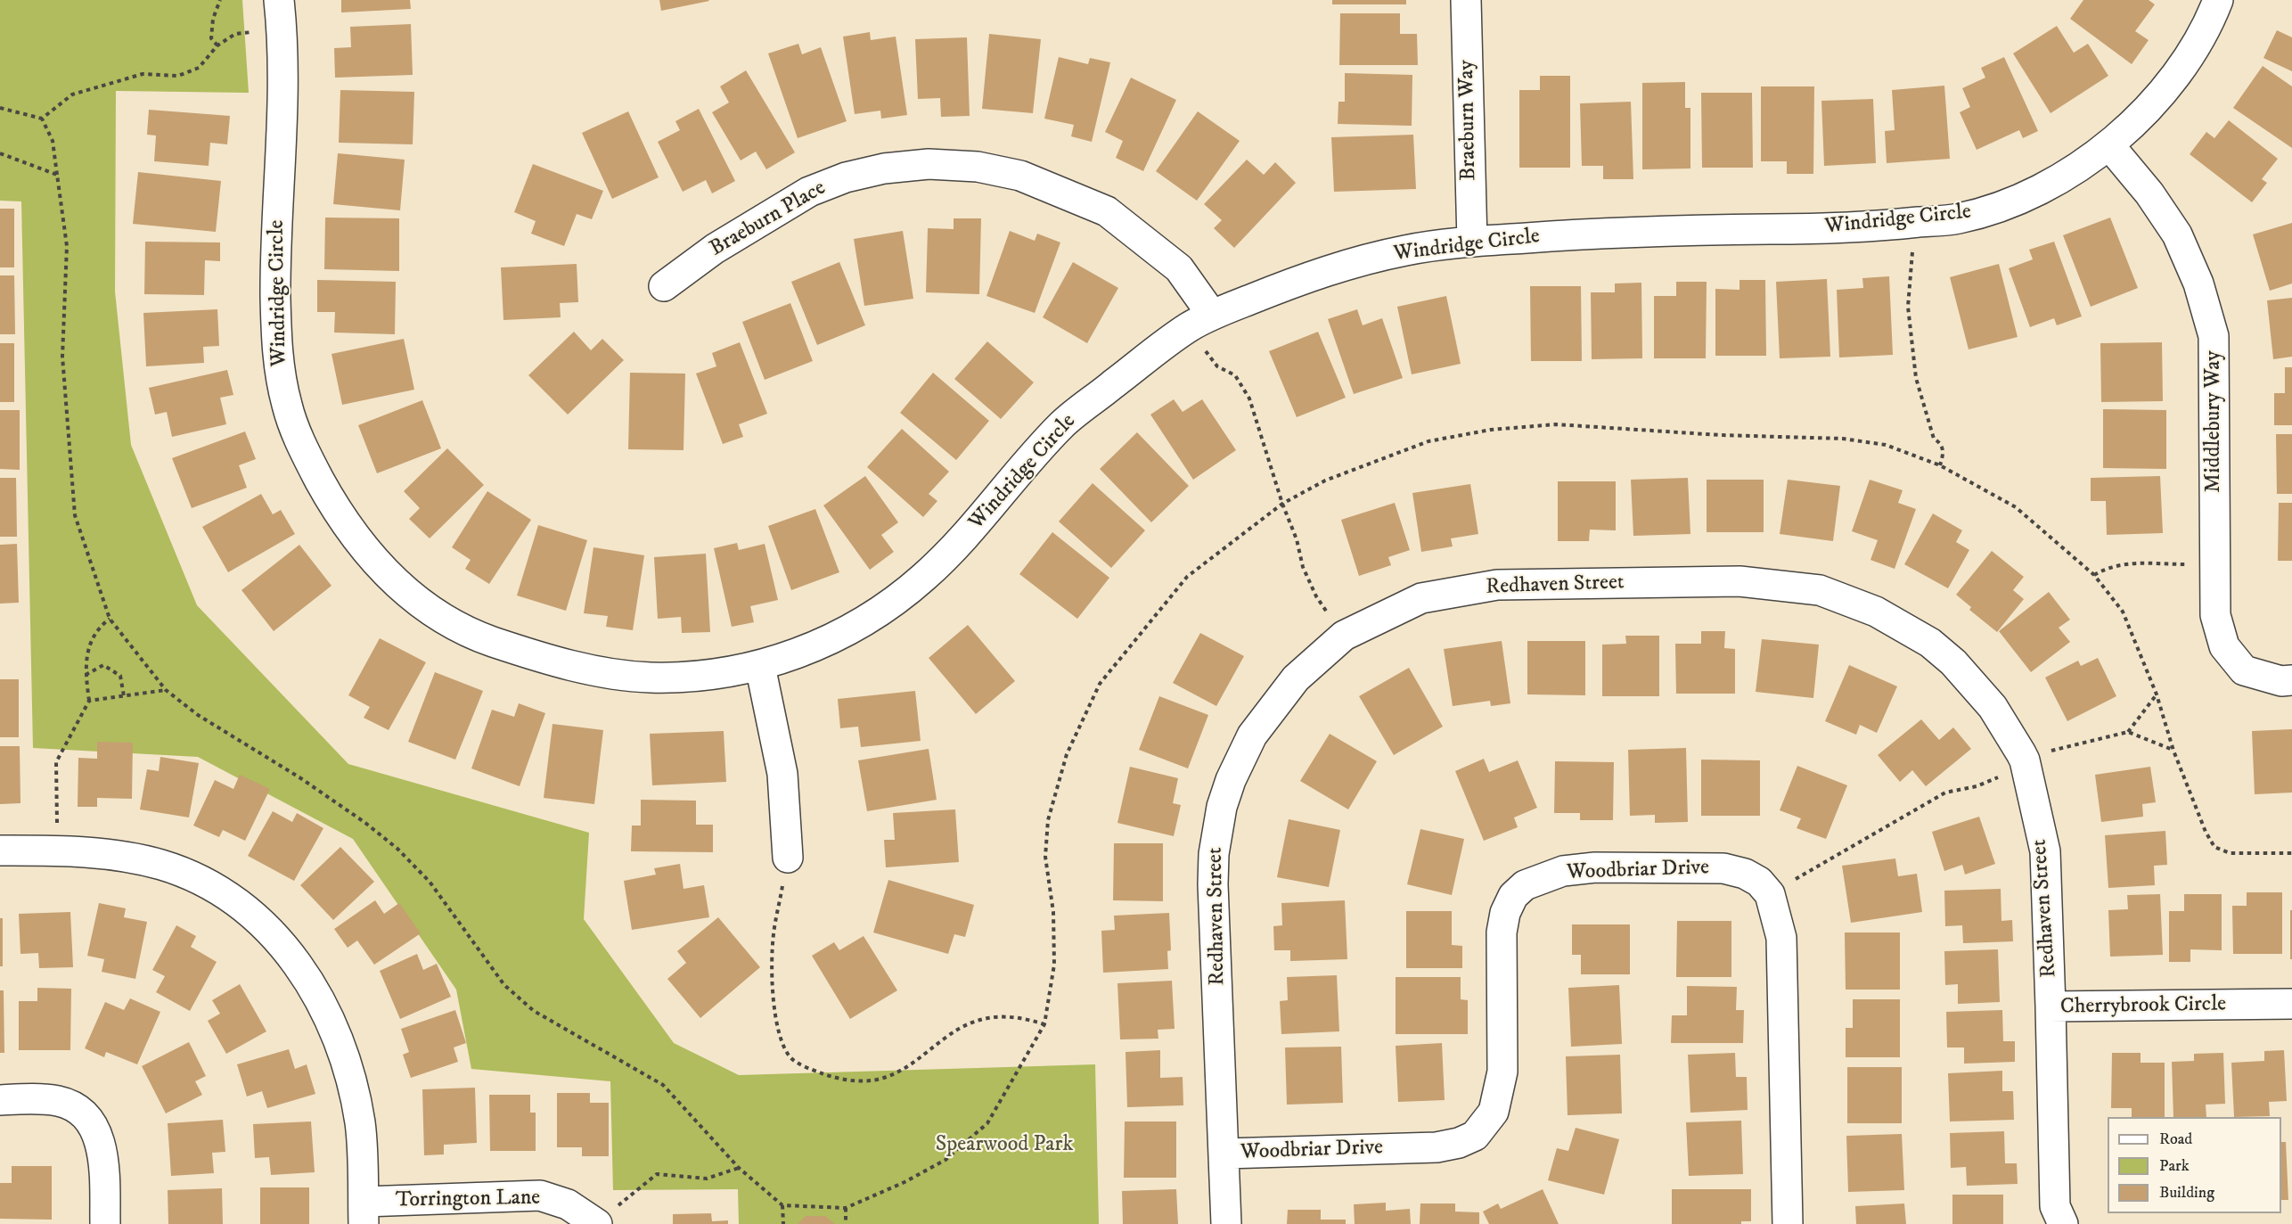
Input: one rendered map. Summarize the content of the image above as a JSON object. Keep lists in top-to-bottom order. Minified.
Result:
{"streets":{"street":["Braeburn Way","Braeburn Place","Windridge Circle","Middlebury Way","Redhaven Street","Woodbriar Drive","Cherrybrook Circle","Torrington Lane"]},"crossings":[["Braeburn Way","Windridge Circle"],["Braeburn Place","Windridge Circle"],["Windridge Circle","Middlebury Way"],["Redhaven Street","Woodbriar Drive"],["Redhaven Street","Cherrybrook Circle"]],"parks":["Spearwood Park"],"legend":["Road","Park","Building"]}
